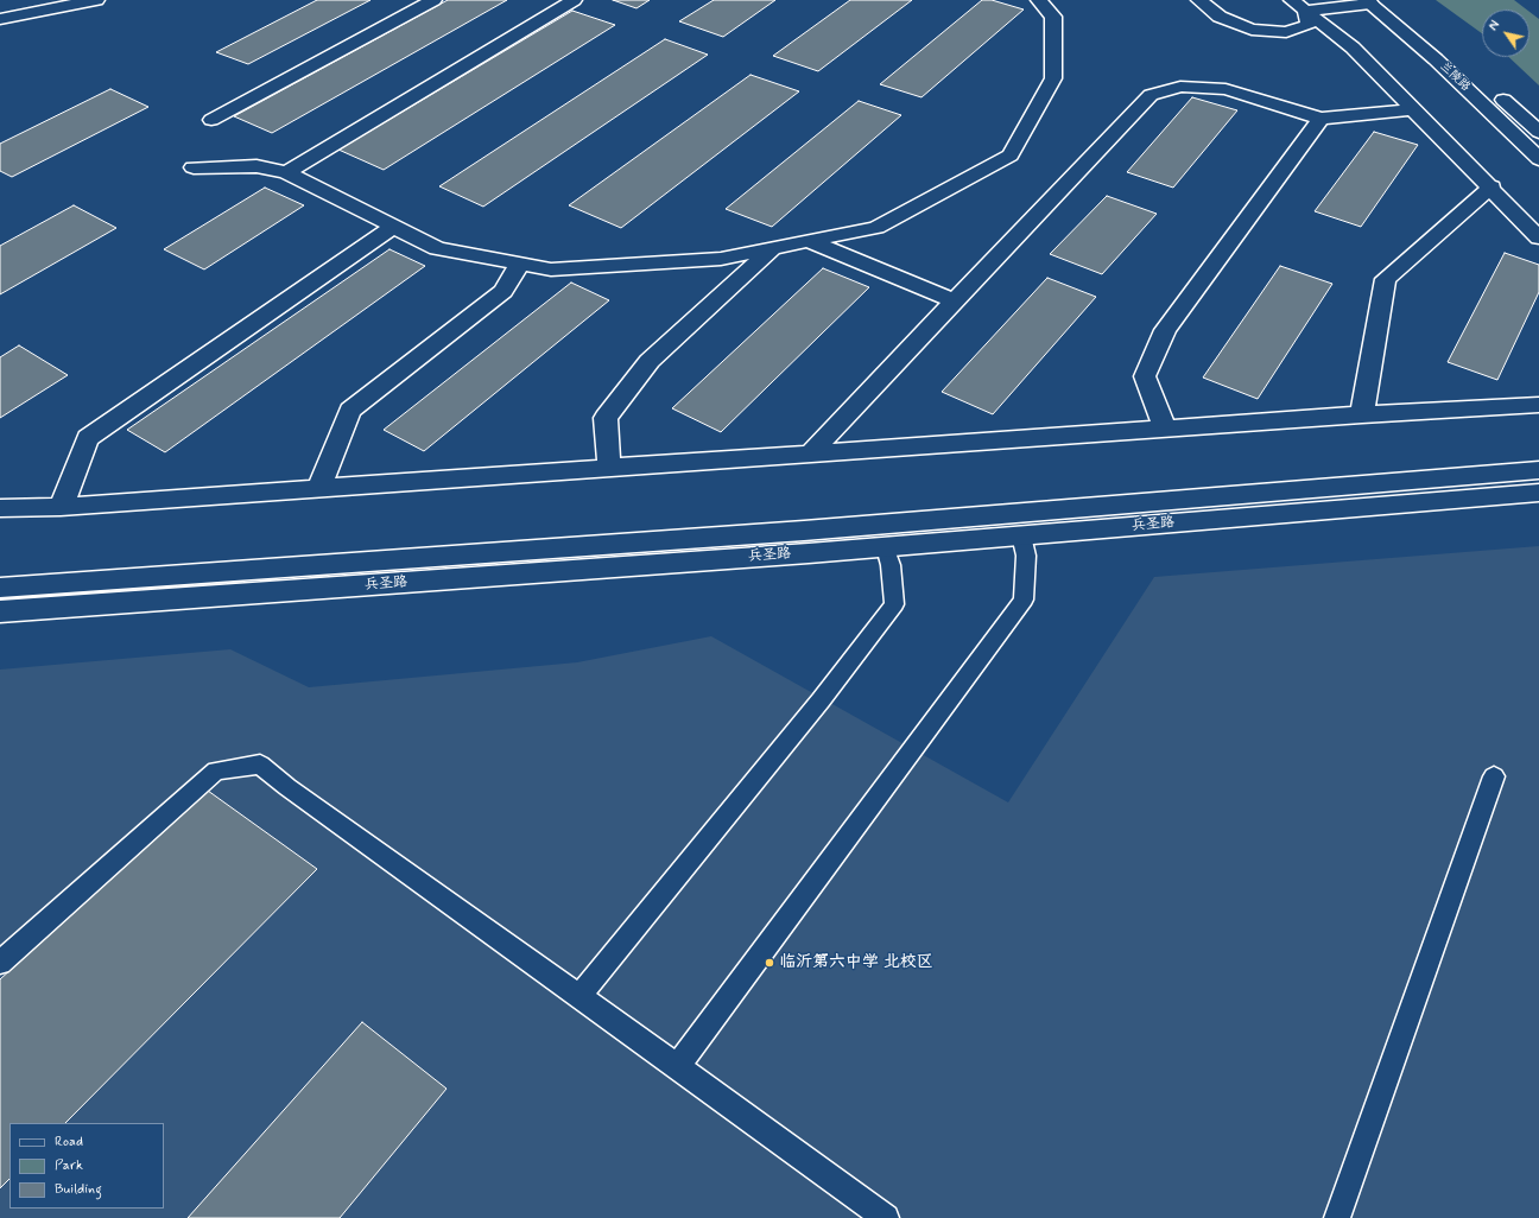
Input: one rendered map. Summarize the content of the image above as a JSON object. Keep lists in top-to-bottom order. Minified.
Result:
{"streets":{"street":["兰陵路","兵圣路"]},"places":["临沂第六中学 北校区"],"legend":["Road","Park","Building"],"north":"top left"}
